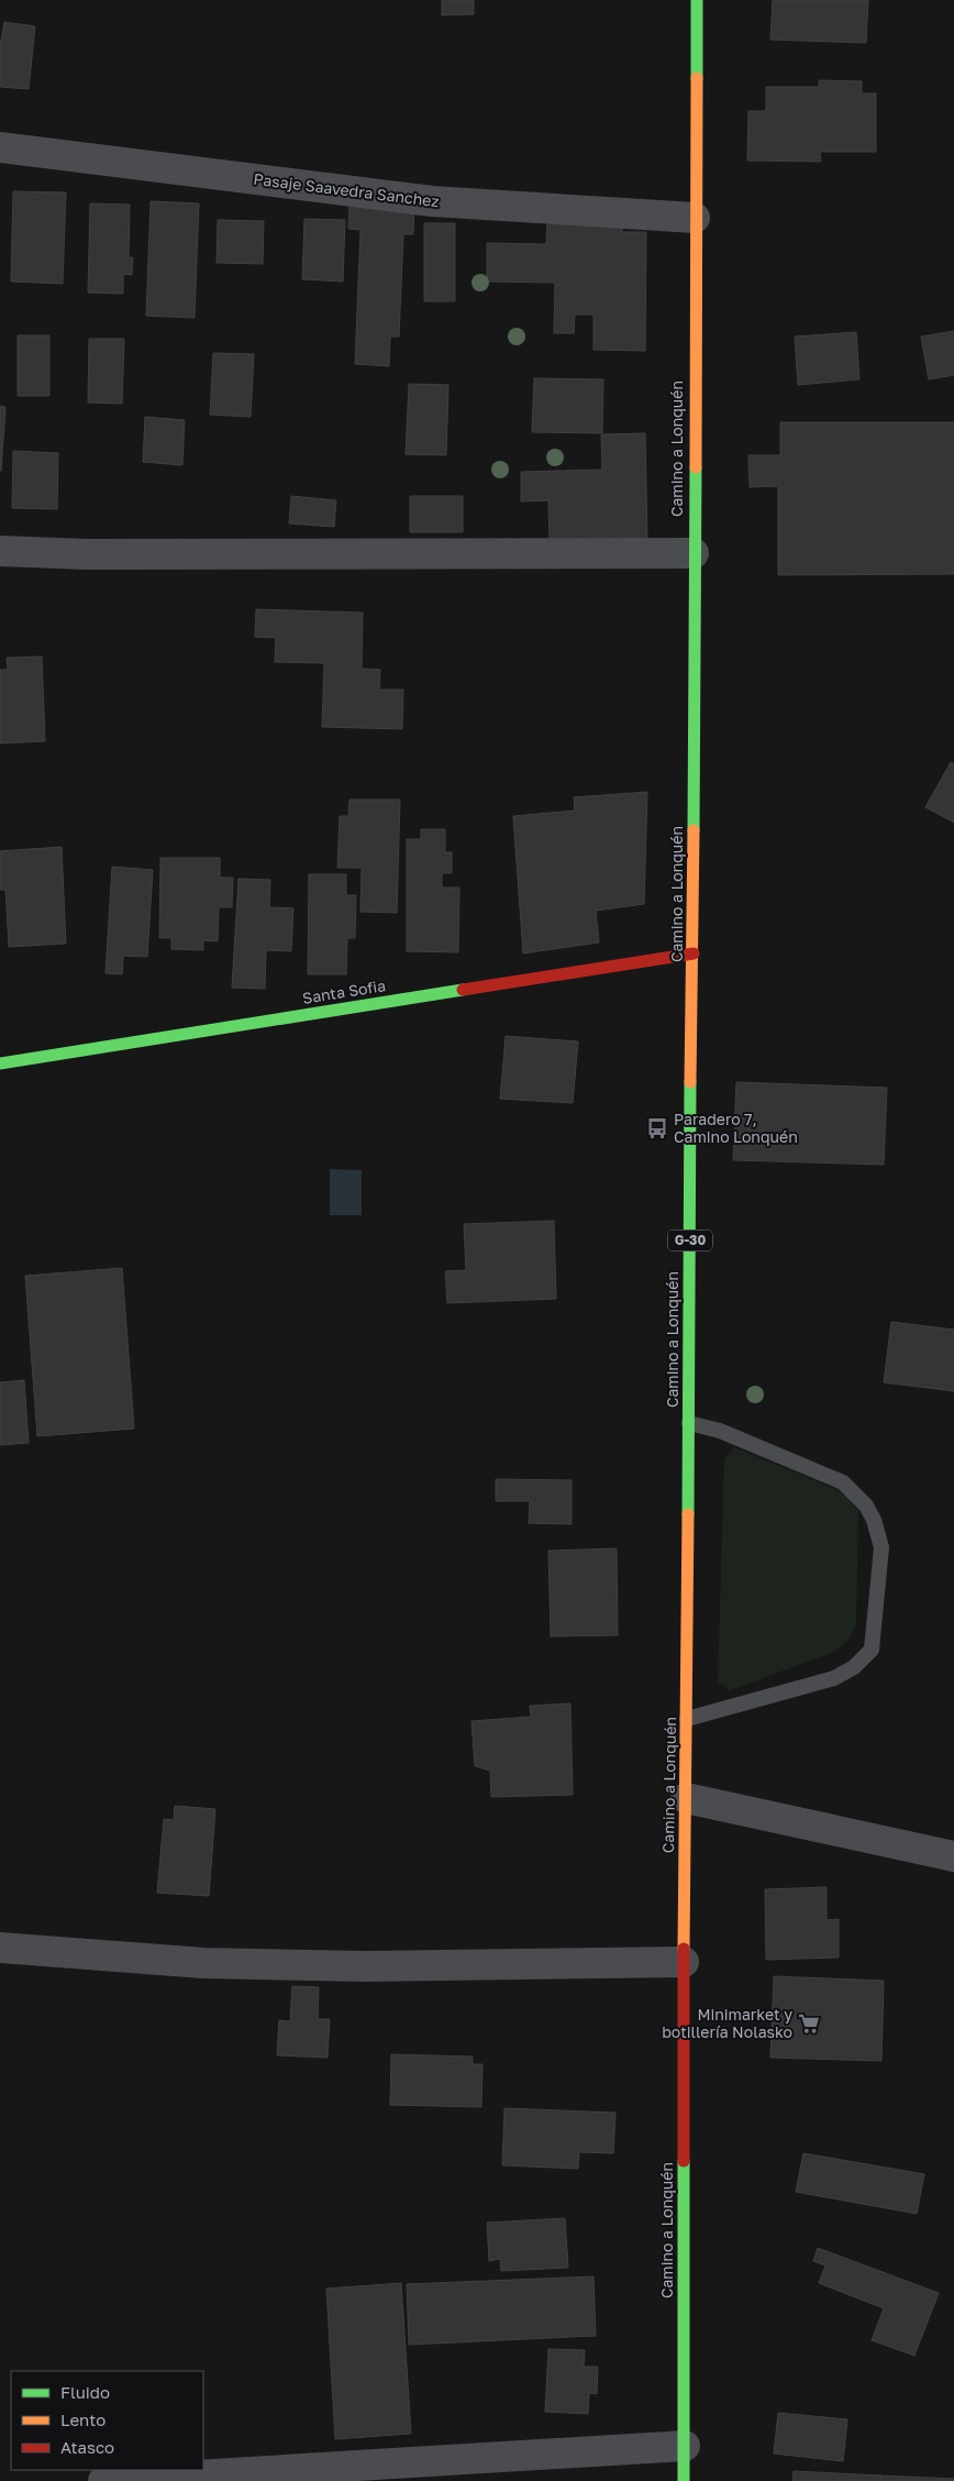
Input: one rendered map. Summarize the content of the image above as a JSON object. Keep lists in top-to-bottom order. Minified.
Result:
{"streets":{"main road":["Camino a Lonquén","Santa Sofia","G-30"],"street":["Pasaje Saavedra Sanchez"]},"crossings":[["Pasaje Saavedra Sanchez","Camino a Lonquén"],["Camino a Lonquén","Santa Sofia"]],"places":{"bus stop":["Paradero 7, Camino Lonquén"],"supermarket":["Minimarket y botillería Nolasko"]},"legend":["Fluido","Lento","Atasco"]}
